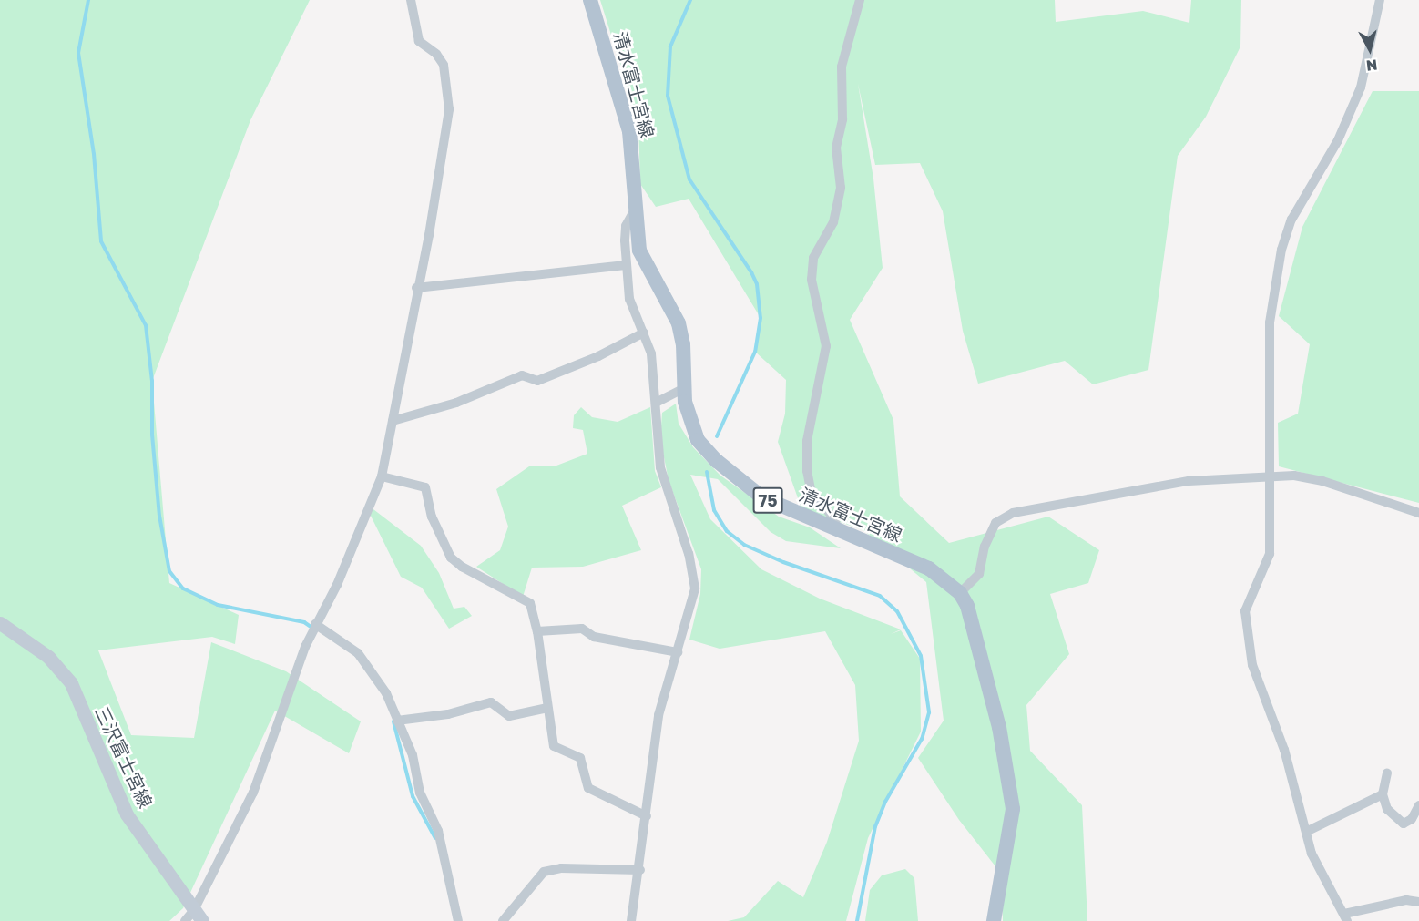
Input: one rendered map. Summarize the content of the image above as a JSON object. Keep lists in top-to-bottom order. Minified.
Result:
{"streets":{"main road":["清水富士宮線","75","三沢富士宮線"]},"north":"bottom"}
